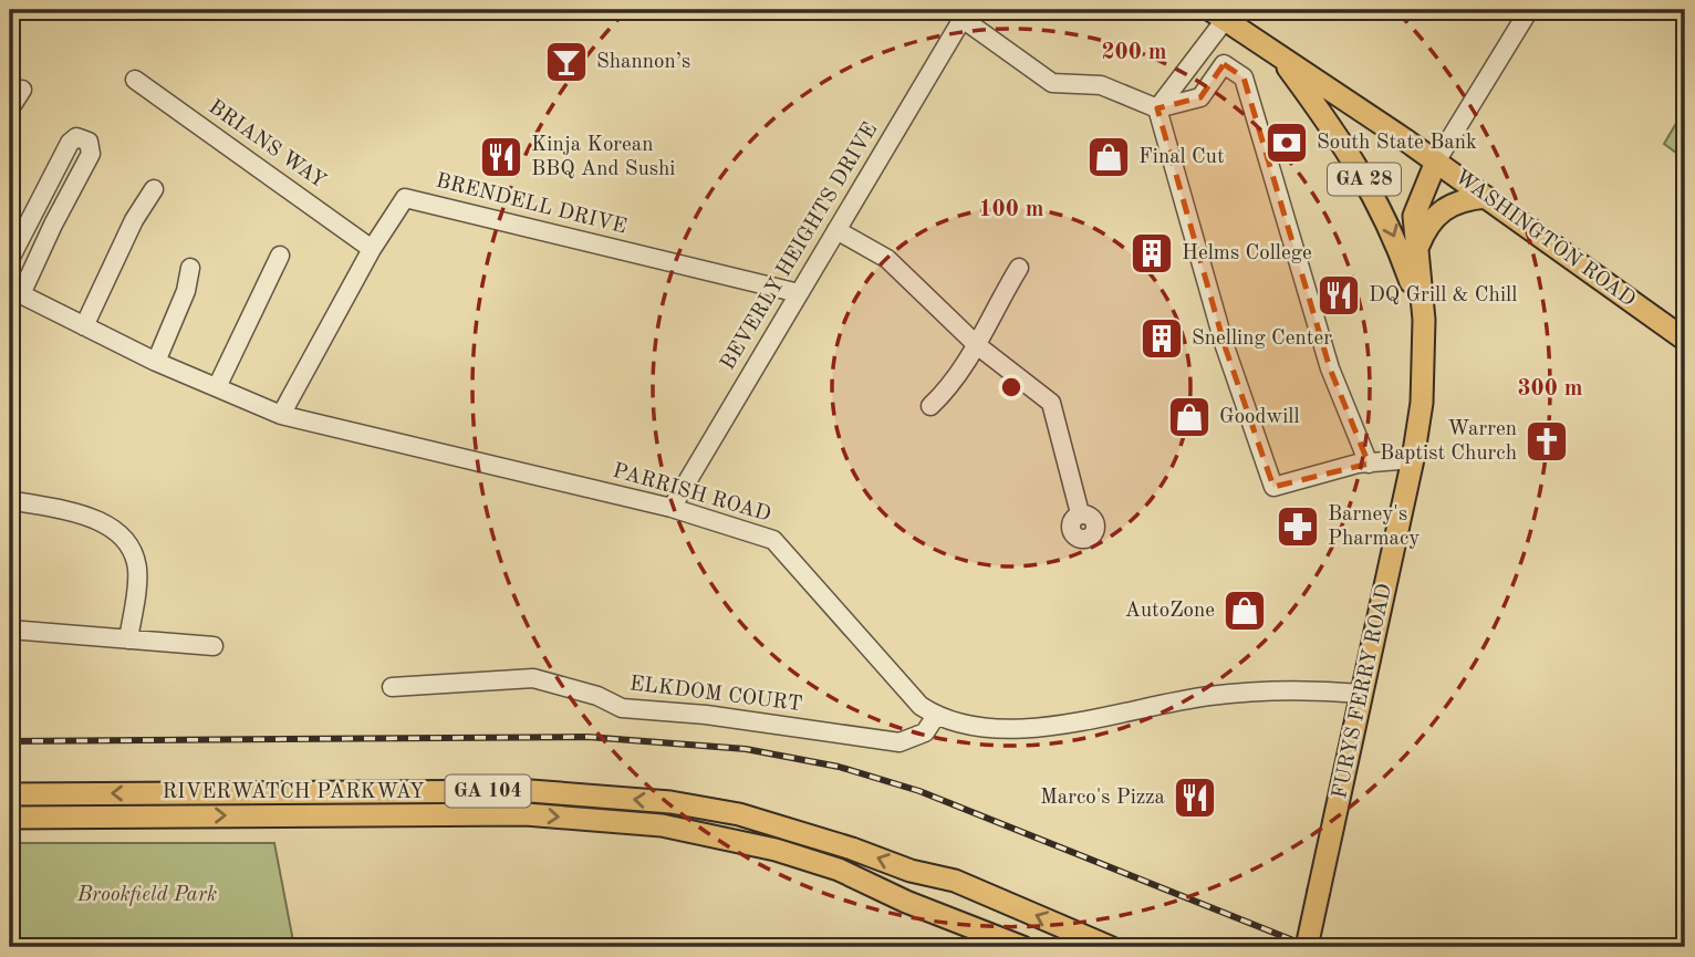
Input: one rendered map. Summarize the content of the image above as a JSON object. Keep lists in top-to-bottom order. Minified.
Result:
{"streets":{"main road":["GA 28","WASHINGTON ROAD","FURYS FERRY ROAD","GA 104","RIVERWATCH PARKWAY"],"street":["BRIANS WAY","BRENDELL DRIVE","BEVERLY HEIGHTS DRIVE","PARRISH ROAD","ELKDOM COURT"]},"crossings":[["BRIANS WAY","BRENDELL DRIVE"],["GA 28","WASHINGTON ROAD"],["GA 28","FURYS FERRY ROAD"],["BRENDELL DRIVE","BEVERLY HEIGHTS DRIVE"],["BRENDELL DRIVE","PARRISH ROAD"],["WASHINGTON ROAD","FURYS FERRY ROAD"],["BEVERLY HEIGHTS DRIVE","PARRISH ROAD"],["PARRISH ROAD","FURYS FERRY ROAD"],["PARRISH ROAD","ELKDOM COURT"]],"parks":["Brookfield Park"],"places":{"bar":["Shannon’s"],"bank":["South State Bank"],"restaurant":["Kinja Korean BBQ And Sushi","DQ Grill & Chill","Marco's Pizza"],"shop":["Final Cut","Goodwill","AutoZone"],"building":["Helms College","Snelling Center"],"church":["Warren Baptist Church"],"pharmacy":["Barney's Pharmacy"]},"rings":["200 m","100 m","300 m"]}
